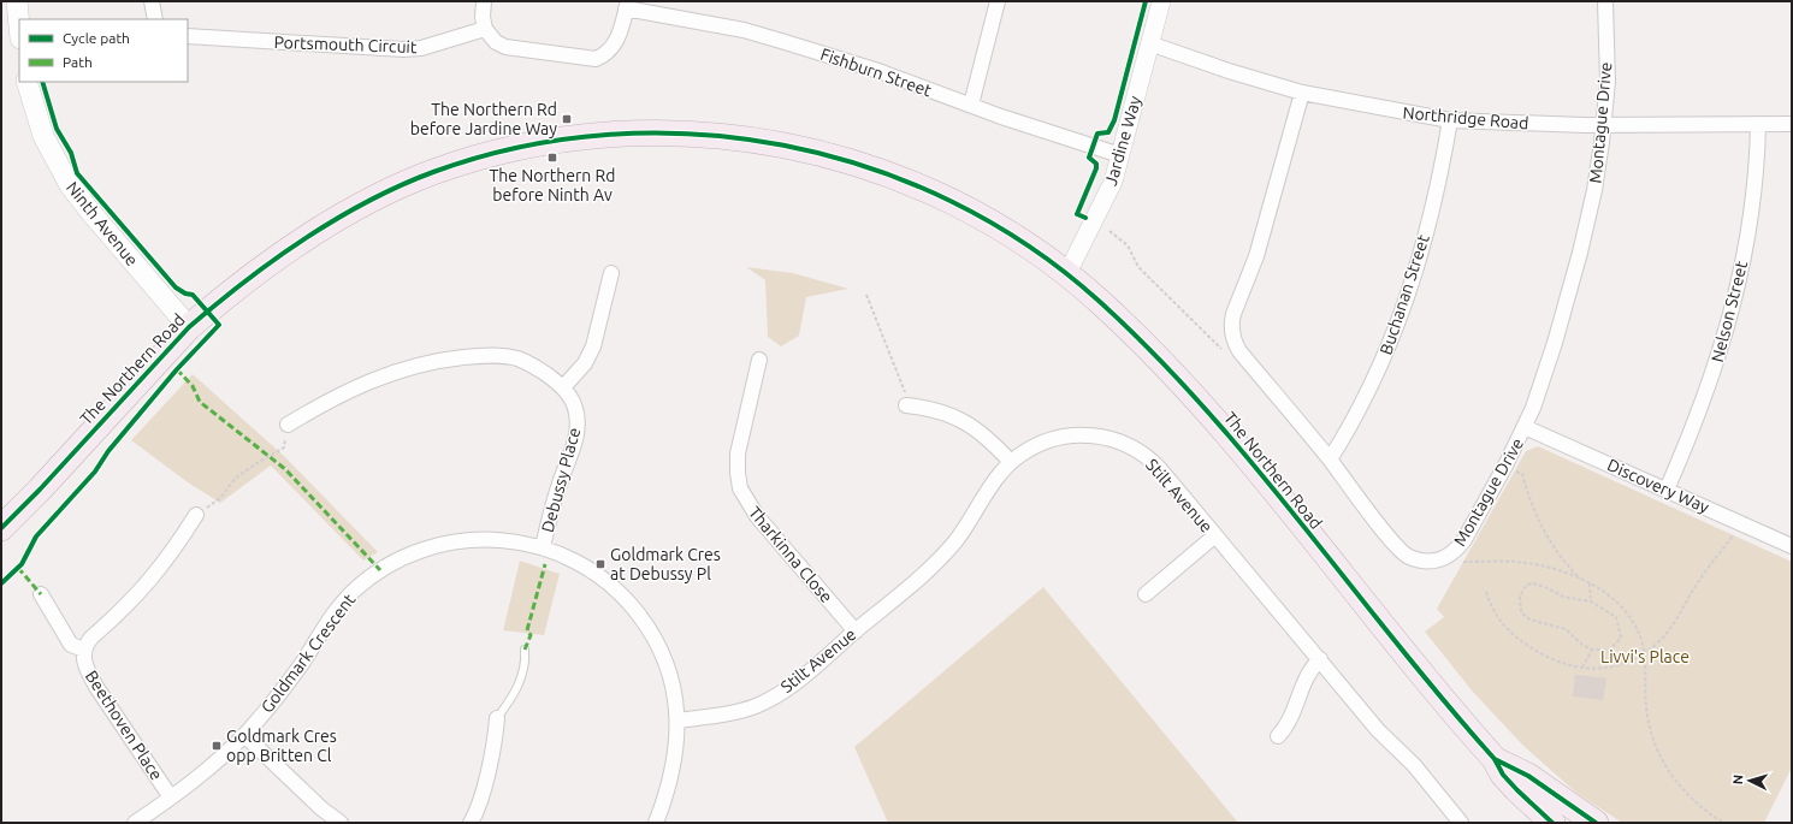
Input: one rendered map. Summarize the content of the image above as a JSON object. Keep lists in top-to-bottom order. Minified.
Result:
{"streets":{"highway":["The Northern Road"],"main road":["Ninth Avenue"],"street":["Portsmouth Circuit","Fishburn Street","Northridge Road","Montague Drive","Jardine Way","Buchanan Street","Nelson Street","Debussy Place","Discovery Way","Stilt Avenue","Tharkinna Close","Goldmark Crescent","Beethoven Place"]},"crossings":[["Fishburn Street","Jardine Way"],["Northridge Road","Montague Drive"],["Northridge Road","Jardine Way"],["Northridge Road","Buchanan Street"],["Northridge Road","Nelson Street"],["Montague Drive","Buchanan Street"],["Montague Drive","Discovery Way"],["Jardine Way","The Northern Road"],["Ninth Avenue","The Northern Road"],["Nelson Street","Discovery Way"],["Debussy Place","Goldmark Crescent"],["Stilt Avenue","Tharkinna Close"],["Stilt Avenue","Goldmark Crescent"],["Goldmark Crescent","Beethoven Place"]],"parks":["Livvi's Place"],"places":{"transit":["The Northern Rd before Jardine Way","The Northern Rd before Ninth Av","Goldmark Cres at Debussy Pl","Goldmark Cres opp Britten Cl"]},"legend":["Cycle path","Path"],"north":"left"}
